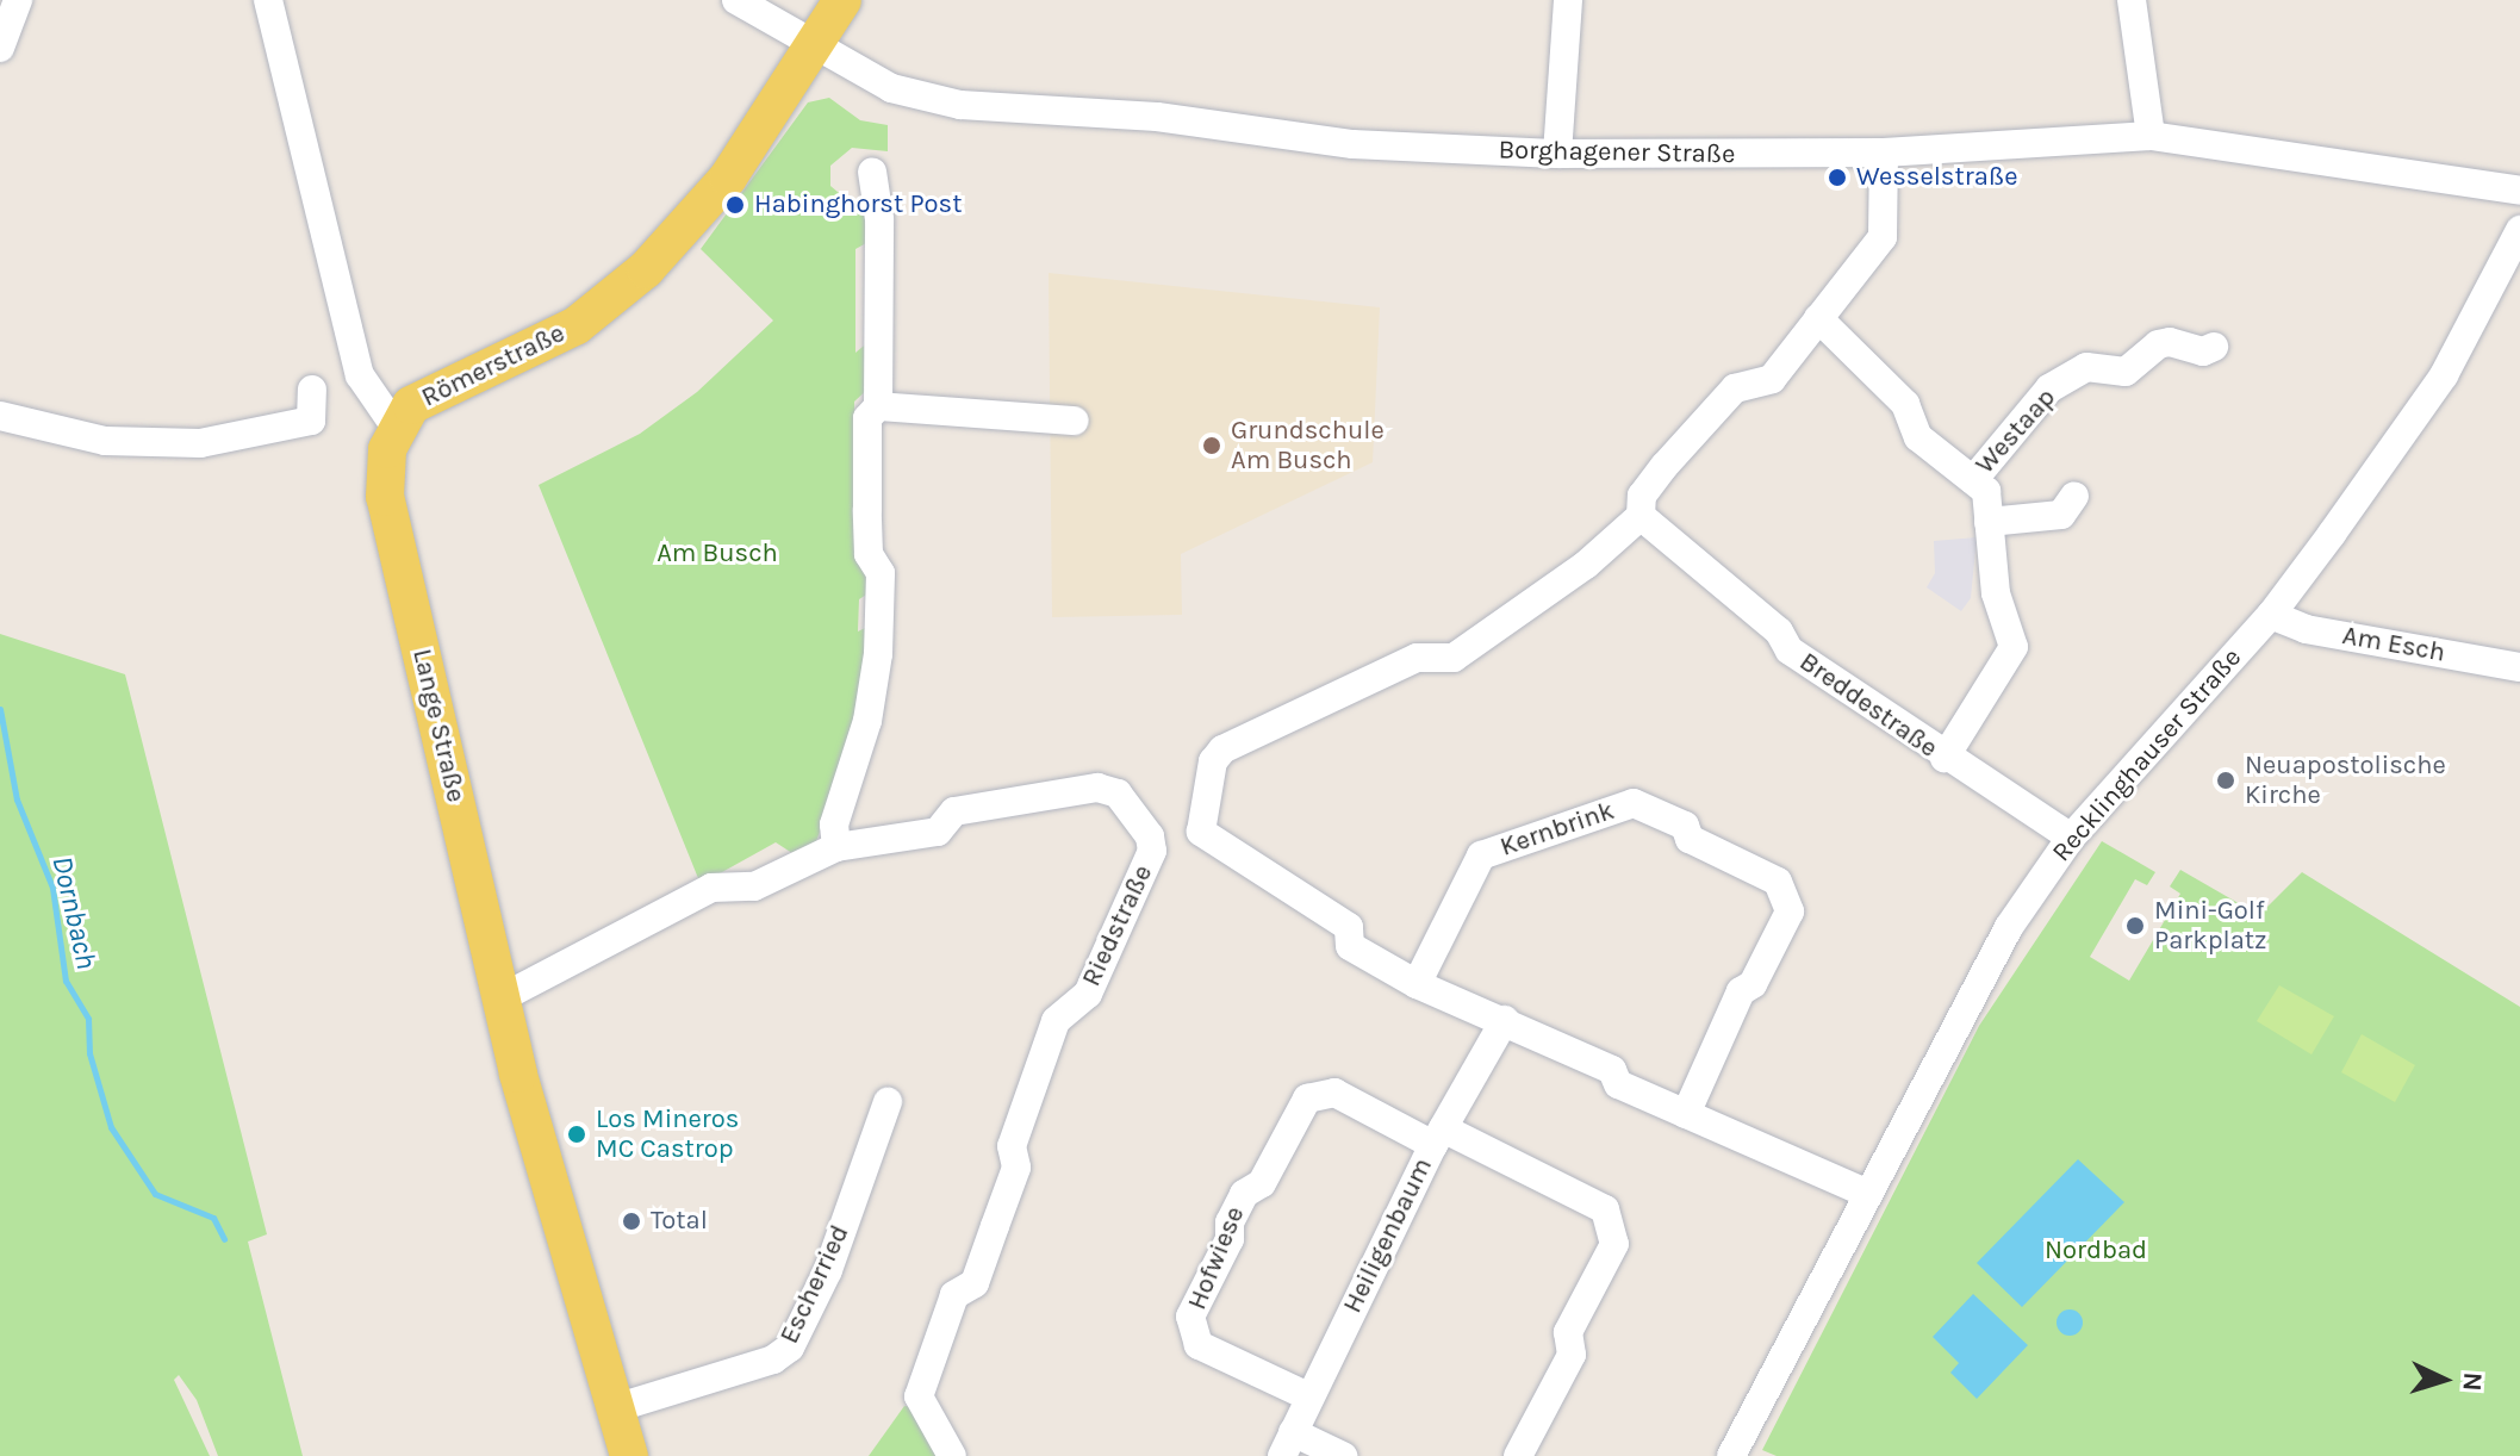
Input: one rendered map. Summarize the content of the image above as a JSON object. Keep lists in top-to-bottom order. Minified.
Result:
{"streets":{"main road":["Römerstraße","Lange Straße"],"street":["Borghagener Straße","Westaap","Am Esch","Breddestraße","Recklinghauser Straße","Kernbrink","Riedstraße","Heiligenbaum","Hofwiese","Escherried"]},"crossings":[["Borghagener Straße","Römerstraße"],["Römerstraße","Lange Straße"],["Westaap","Breddestraße"],["Am Esch","Recklinghauser Straße"],["Breddestraße","Recklinghauser Straße"],["Lange Straße","Riedstraße"],["Lange Straße","Escherried"],["Heiligenbaum","Hofwiese"]],"water":["Dornbach"],"parks":["Am Busch","Nordbad"],"places":["Wesselstraße","Habinghorst Post","Grundschule Am Busch","Neuapostolische Kirche","Mini-Golf Parkplatz","Los Mineros MC Castrop","Total"],"north":"right"}
